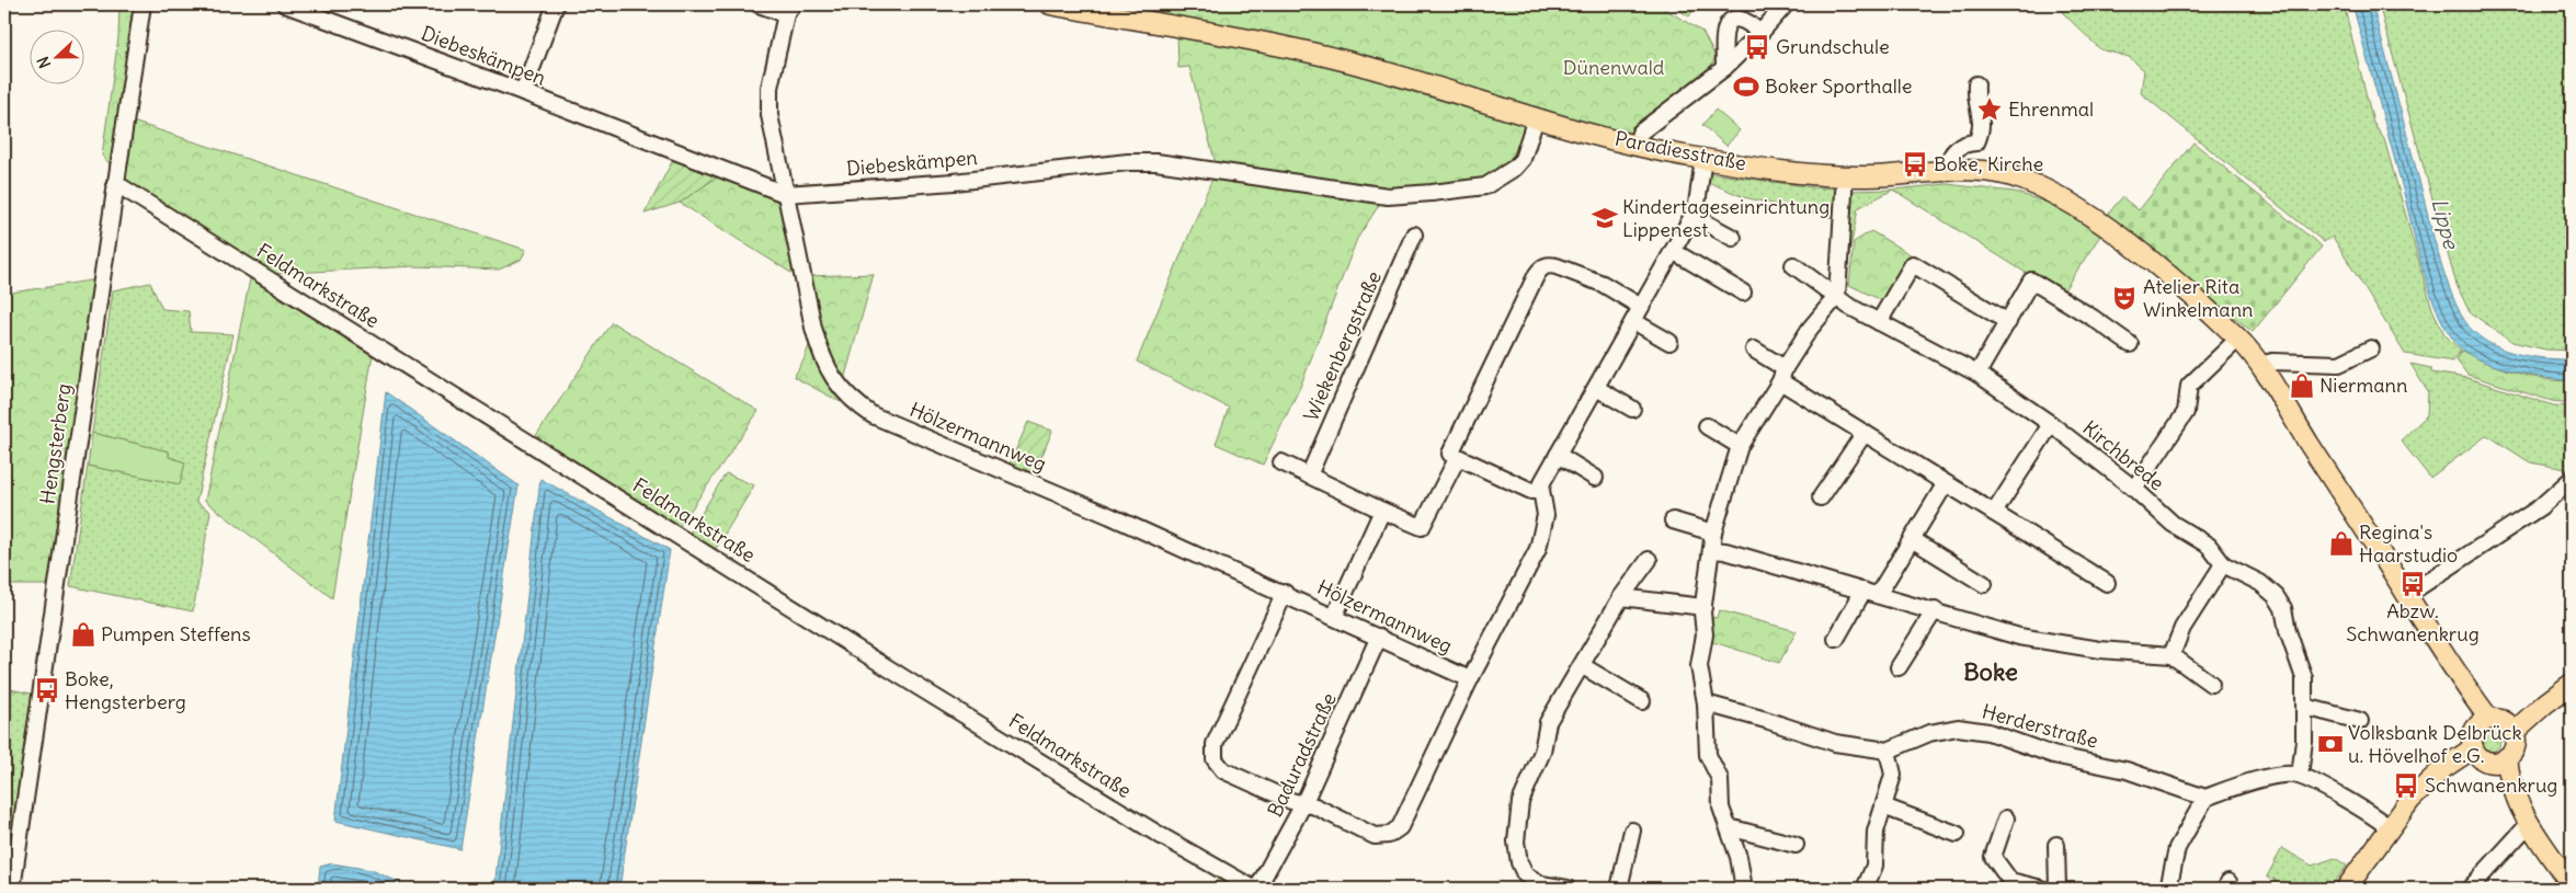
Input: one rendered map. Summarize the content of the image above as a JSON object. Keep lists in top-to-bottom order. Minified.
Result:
{"streets":{"main road":["Paradiesstraße"],"street":["Diebeskämpen","Feldmarkstraße","Wiekenbergstraße","Hölzermannweg","Hengsterberg","Kirchbrede","Herderstraße","Baduradstraße"]},"crossings":[["Diebeskämpen","Paradiesstraße"],["Diebeskämpen","Hölzermannweg"],["Feldmarkstraße","Hengsterberg"],["Hölzermannweg","Baduradstraße"]],"districts":["Boke"],"water":["Lippe"],"parks":["Dünenwald"],"places":{"bus stop":["Grundschule","Boke, Kirche","Abzw. Schwanenkrug","Boke, Hengsterberg","Schwanenkrug"],"sports":["Boker Sporthalle"],"place":["Ehrenmal"],"school or university":["Kindertageseinrichtung Lippenest"],"theatre":["Atelier Rita Winkelmann"],"shop":["Niermann","Regina's Haarstudio","Pumpen Steffens"],"bank":["Volksbank Delbrück u. Hövelhof e.G."]},"north":"left"}
